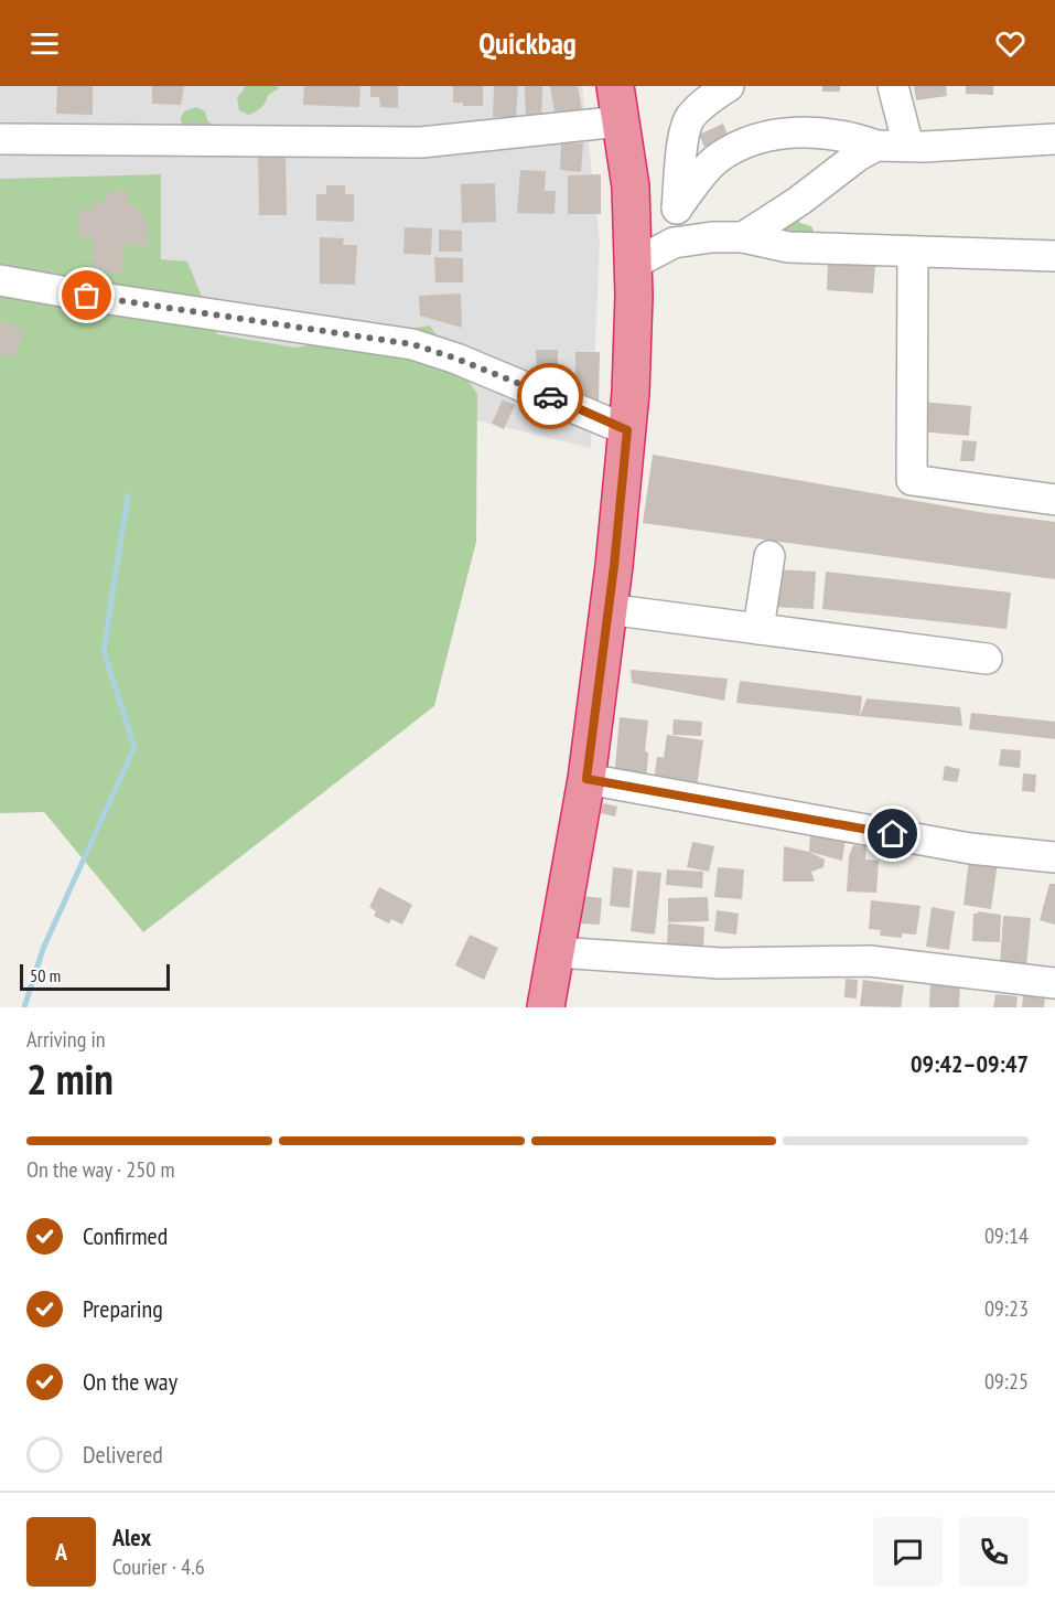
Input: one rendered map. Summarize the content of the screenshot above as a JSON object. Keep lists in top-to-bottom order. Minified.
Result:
{"scale_bar":"50 m","page":{"header":"Quickbag","scale":"50 m","heading":["2 min","Arriving in","09:42–09:47"],"panel":["Alex","Courier · 4.6"],"bar":"On the way · 250 m","list":[["Confirmed","09:14"],["Preparing","09:23"],["On the way","09:25"],"Delivered"],"round":"A"}}
